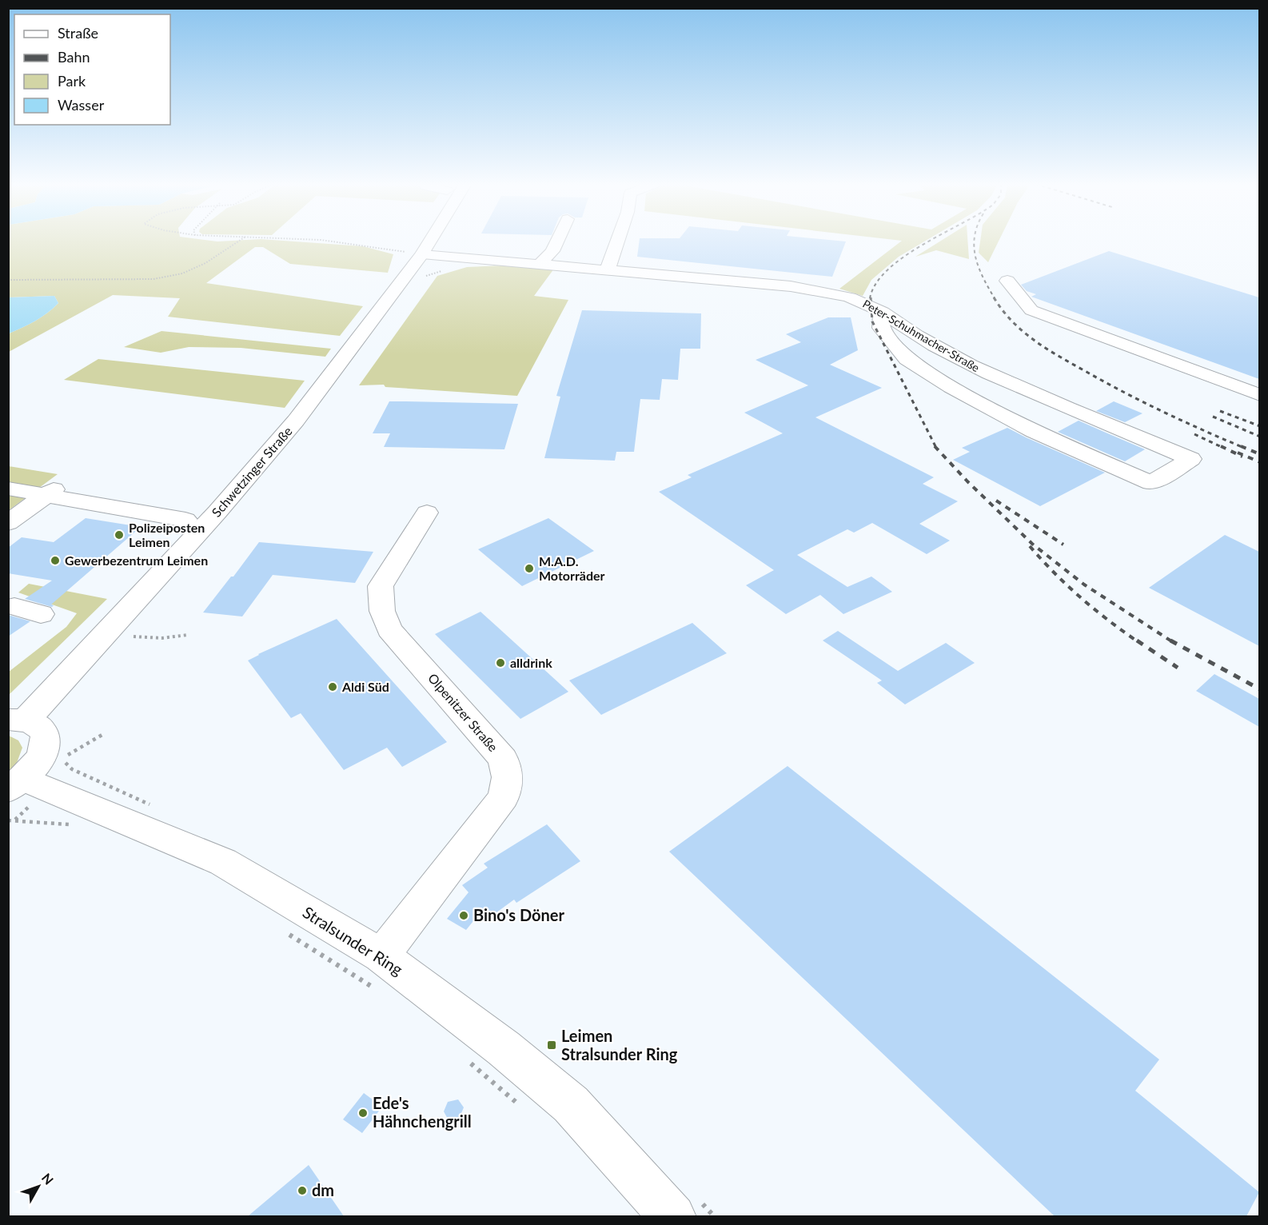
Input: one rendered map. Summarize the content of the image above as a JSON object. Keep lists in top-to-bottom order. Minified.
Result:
{"streets":{"main road":["Peter-Schuhmacher-Straße","Schwetzinger Straße","Olpenitzer Straße","Stralsunder Ring"]},"crossings":[["Peter-Schuhmacher-Straße","Schwetzinger Straße"],["Olpenitzer Straße","Stralsunder Ring"]],"places":{"other":["Polizeiposten Leimen","Gewerbezentrum Leimen","M.A.D. Motorräder","alldrink","Aldi Süd","Bino's Döner","Ede's Hähnchengrill","dm"],"transit":["Leimen Stralsunder Ring"]},"legend":["Straße","Bahn","Park","Wasser"],"north":"top right"}
